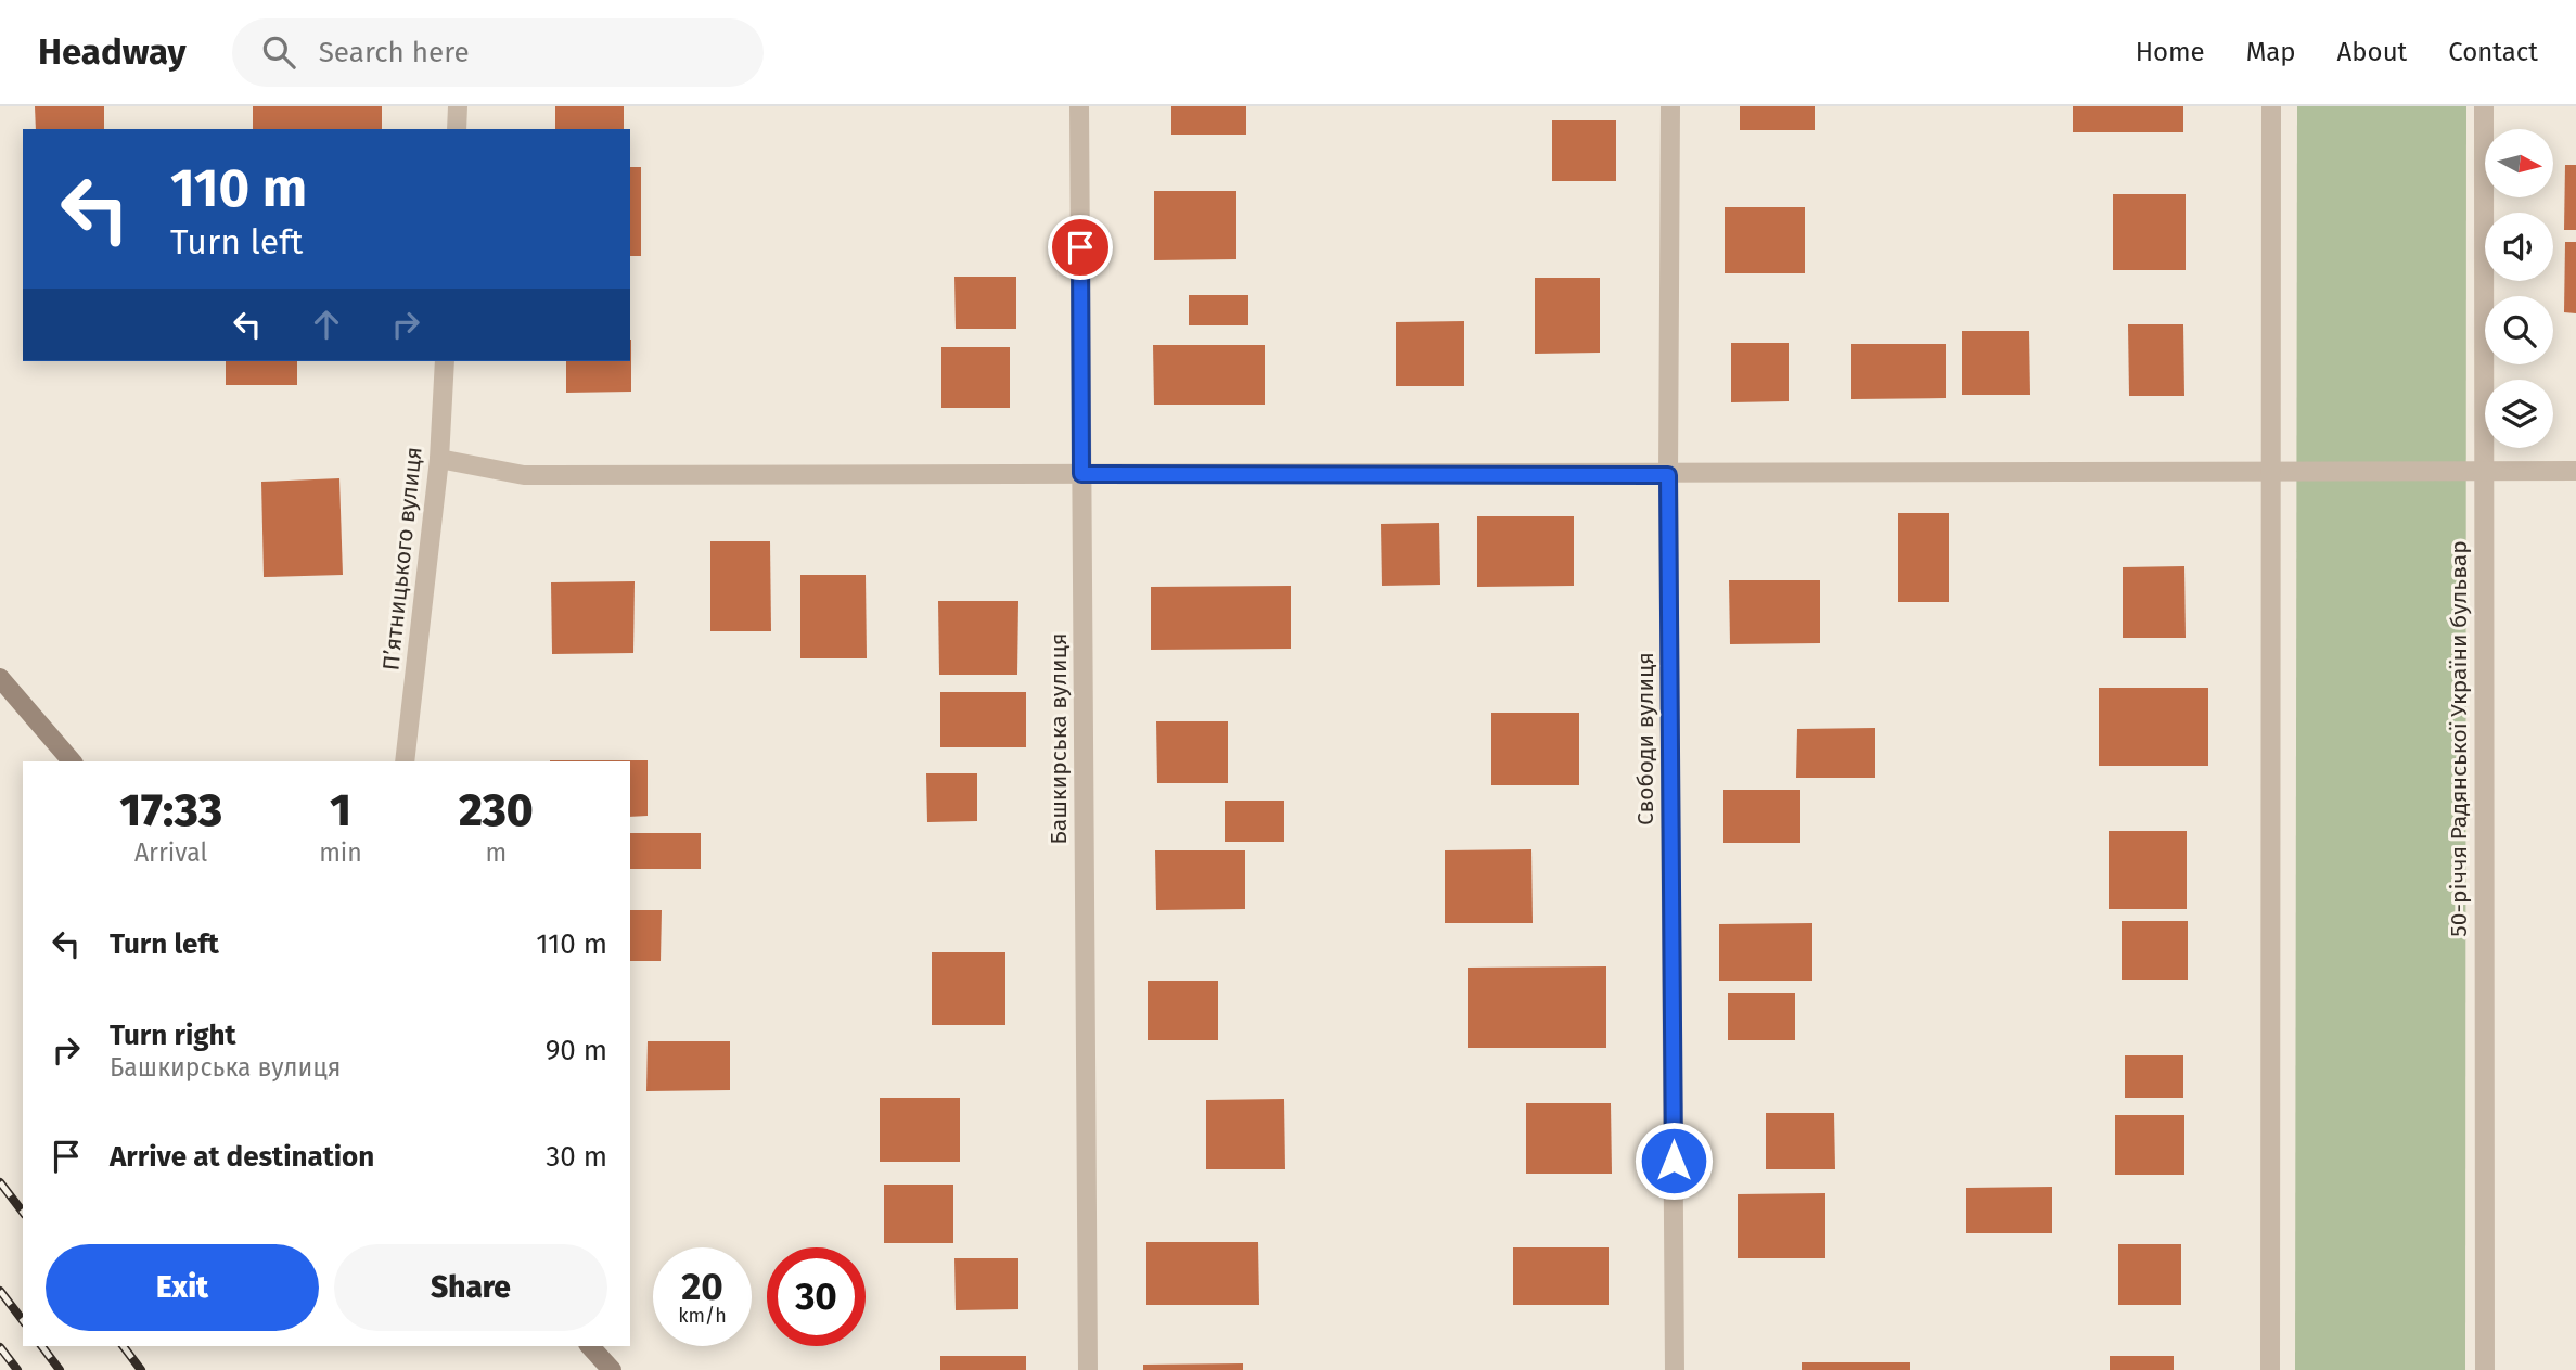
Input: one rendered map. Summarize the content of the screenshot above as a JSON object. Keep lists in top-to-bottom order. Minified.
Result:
{"streets":{"street":["П’ятницького вулиця","Башкирська вулиця","Свободи вулиця","50-річчя Радянської України бульвар"]},"north":"right","page":{"header":"Headway","search":"Search here","nav":["Home","Map","About","Contact"],"turn":["110 m","Turn left"],"eta":["17:33","Arrival","1","min","230","m"],"list":[{"name":"Turn left","value":"110 m"},{"name":"Turn right","note":"Башкирська вулиця","value":"90 m"},{"name":"Arrive at destination","value":"30 m"}],"buttons":["Exit","Share"],"speed":"20 km/h","limit":"30"}}
